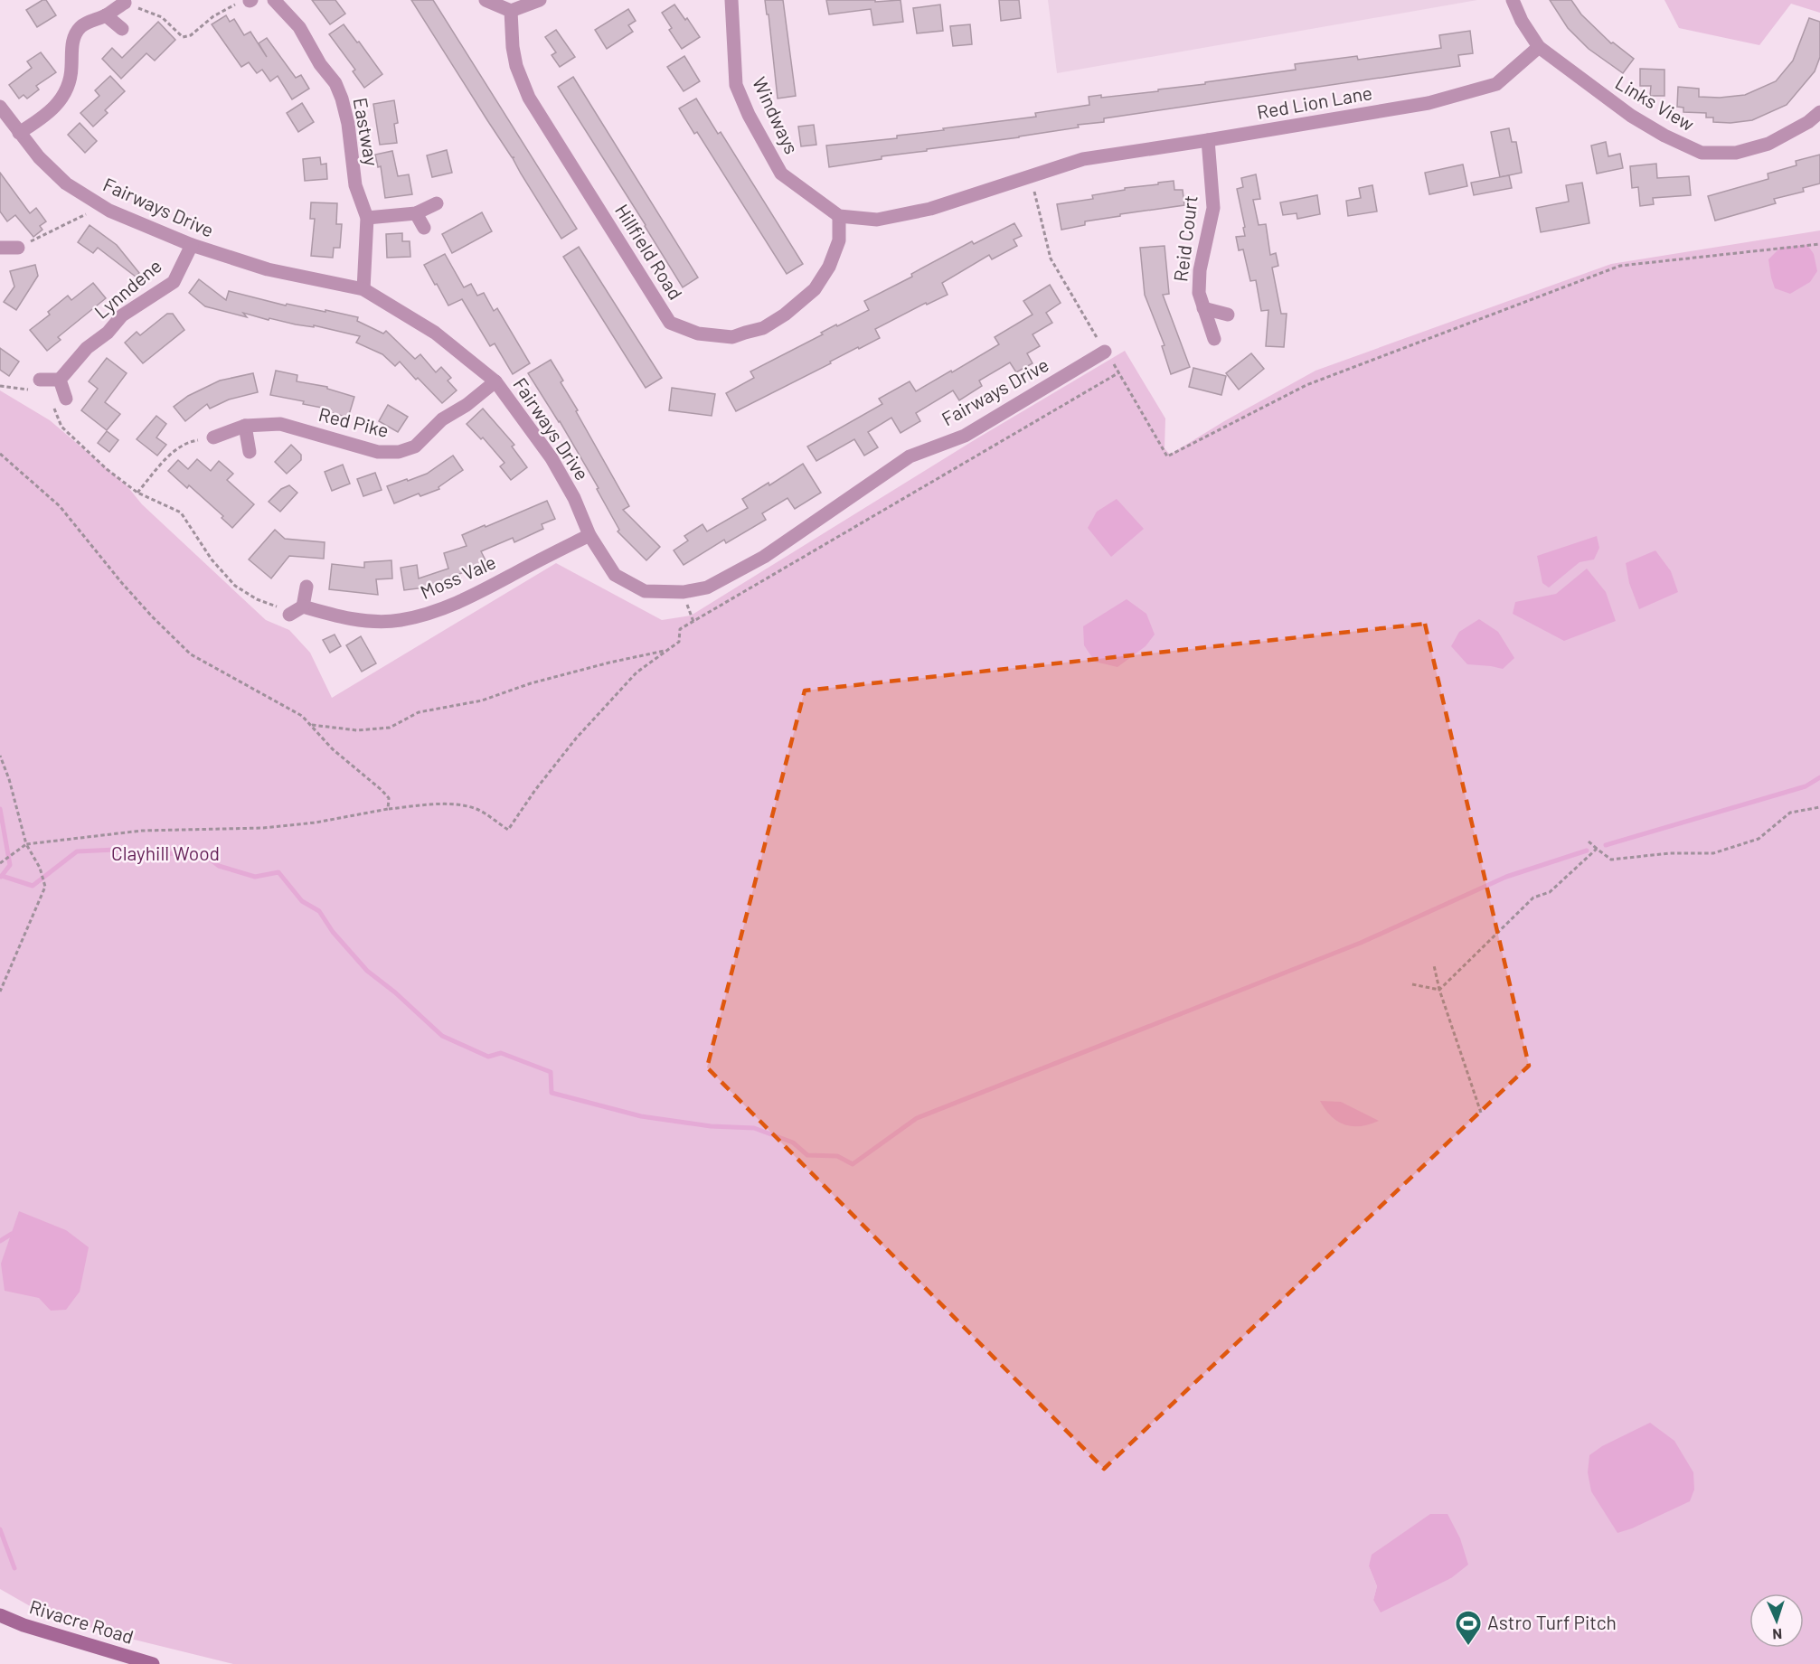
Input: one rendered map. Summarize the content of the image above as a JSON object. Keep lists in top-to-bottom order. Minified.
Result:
{"streets":{"main road":["Rivacre Road"],"street":["Red Lion Lane","Links View","Windways","Eastway","Fairways Drive","Reid Court","Hillfield Road","Lynndene","Red Pike","Moss Vale"]},"crossings":[["Red Lion Lane","Links View"],["Red Lion Lane","Reid Court"],["Windways","Hillfield Road"],["Eastway","Fairways Drive"],["Fairways Drive","Lynndene"],["Fairways Drive","Red Pike"],["Fairways Drive","Moss Vale"]],"parks":["Clayhill Wood"],"places":{"sports":["Astro Turf Pitch"]},"north":"bottom"}
